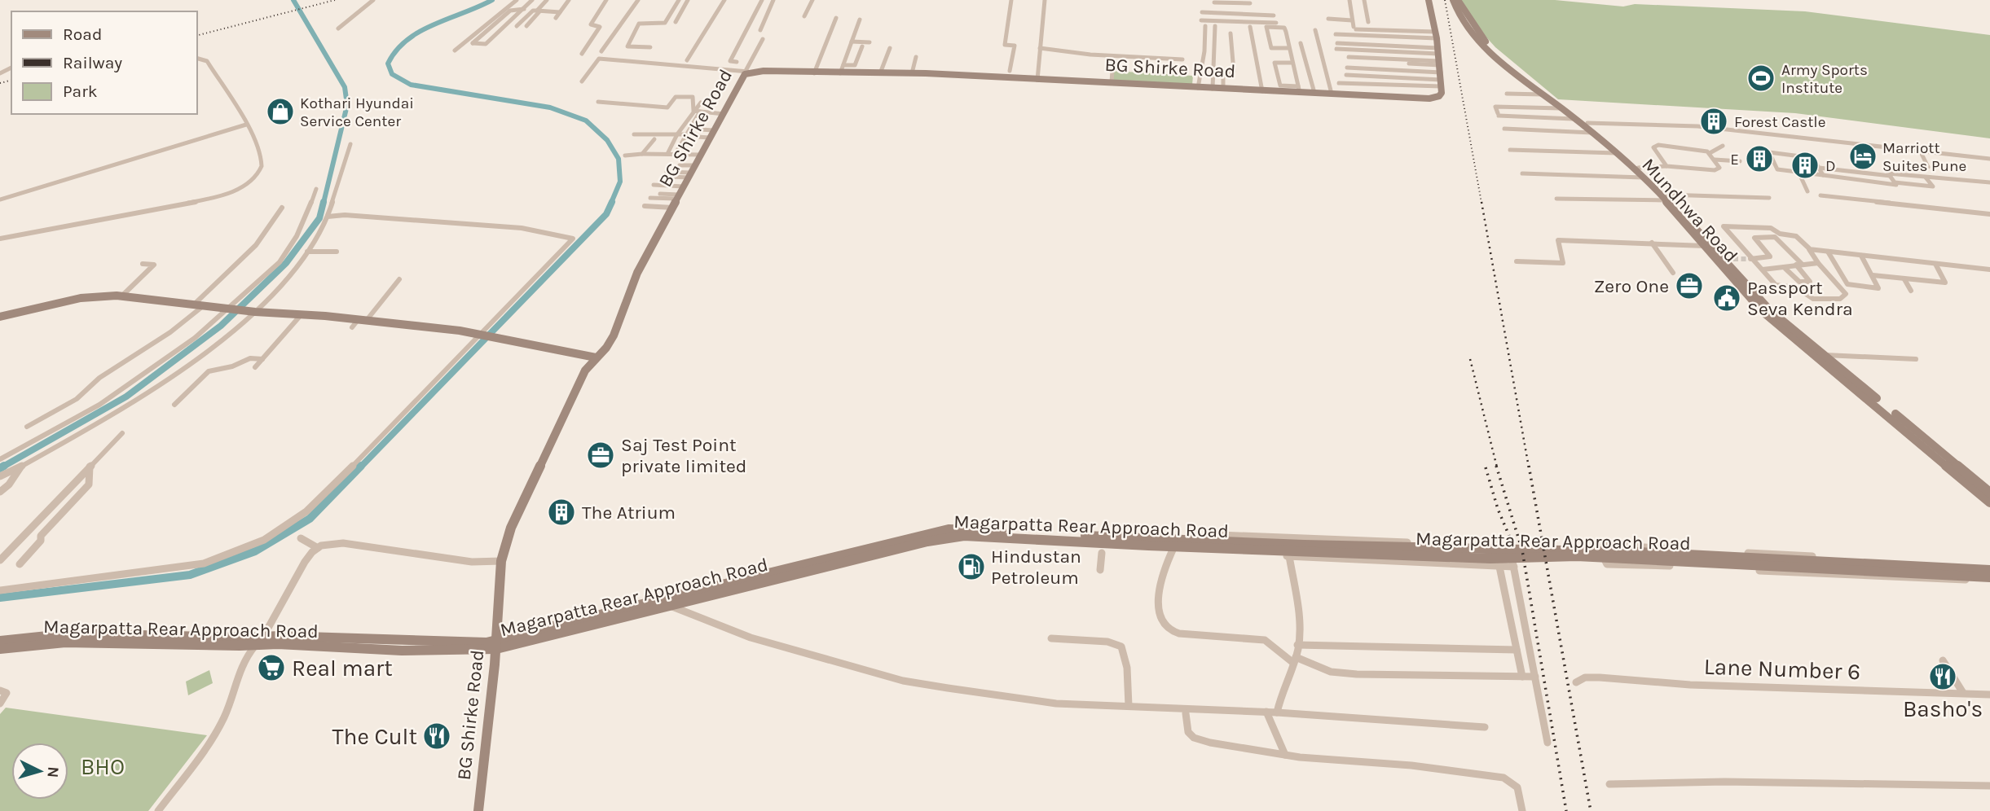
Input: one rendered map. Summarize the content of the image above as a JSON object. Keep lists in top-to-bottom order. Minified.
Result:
{"streets":{"street":["BG Shirke Road","Mundhwa Road","Magarpatta Rear Approach Road","Lane Number 6"]},"crossings":[["BG Shirke Road","Magarpatta Rear Approach Road"]],"parks":["BHO"],"places":{"sports":["Army Sports Institute"],"shop":["Kothari Hyundai Service Center"],"building":["Forest Castle","E","D","The Atrium"],"hotel":["Marriott Suites Pune"],"office":["Zero One","Saj Test Point private limited"],"public building":["Passport Seva Kendra"],"fuel station":["Hindustan Petroleum"],"supermarket":["Real mart"],"restaurant":["Basho's","The Cult"]},"legend":["Road","Railway","Park"],"north":"right"}
